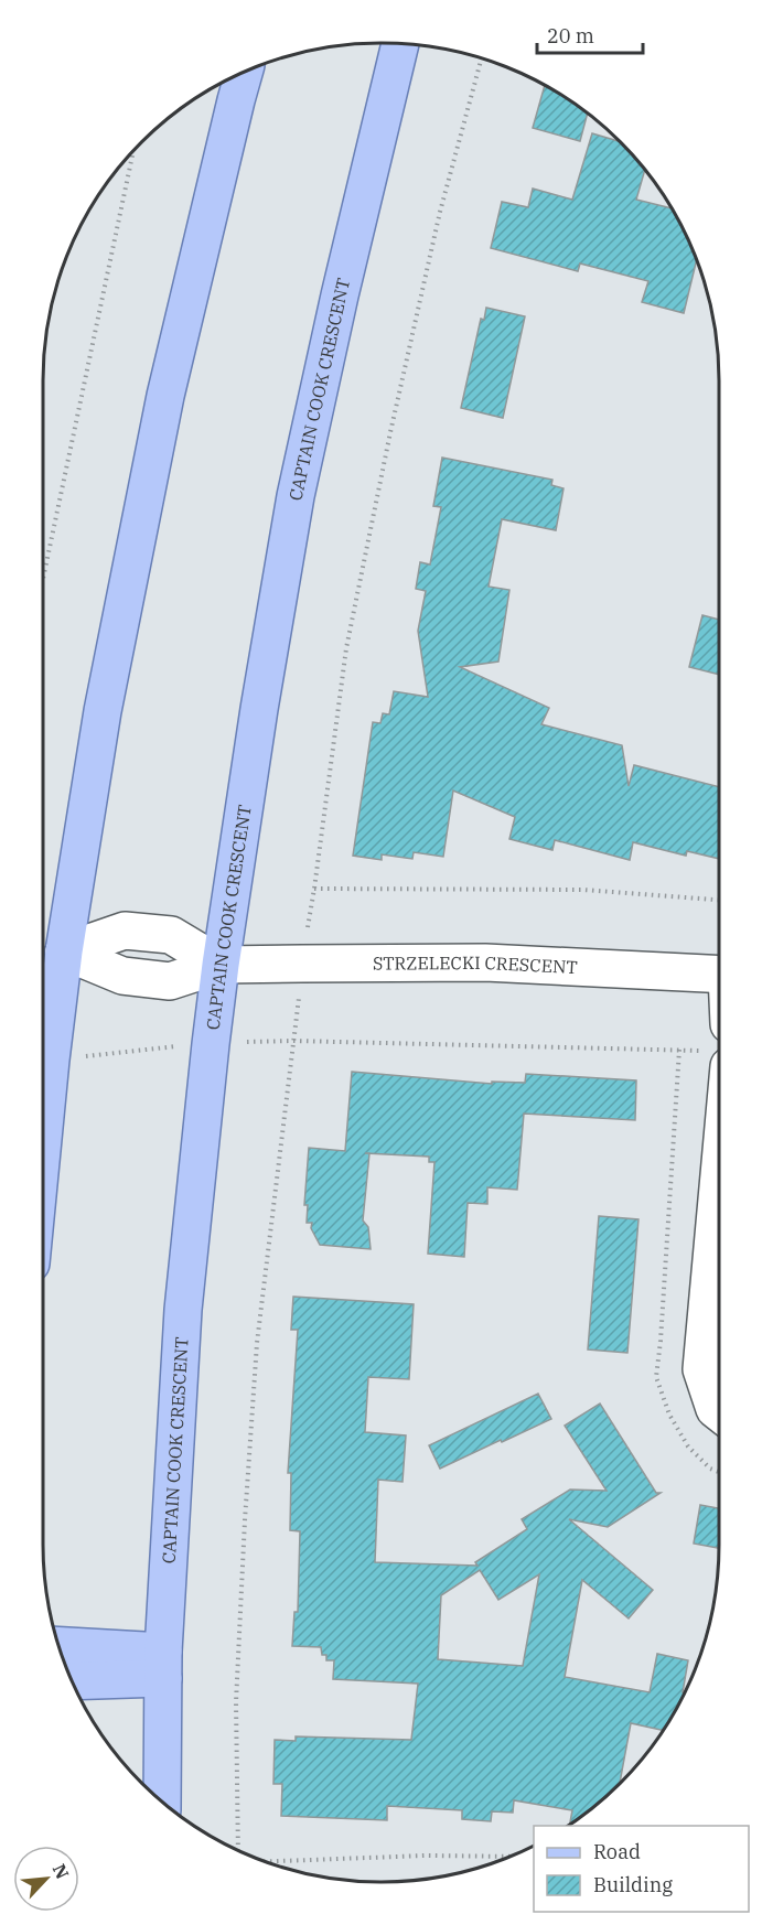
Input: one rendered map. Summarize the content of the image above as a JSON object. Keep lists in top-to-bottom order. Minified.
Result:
{"streets":{"main road":["CAPTAIN COOK CRESCENT"],"street":["STRZELECKI CRESCENT"]},"crossings":[["CAPTAIN COOK CRESCENT","STRZELECKI CRESCENT"]],"legend":["Road","Building"],"scale_bar":"20 m","north":"top right"}
